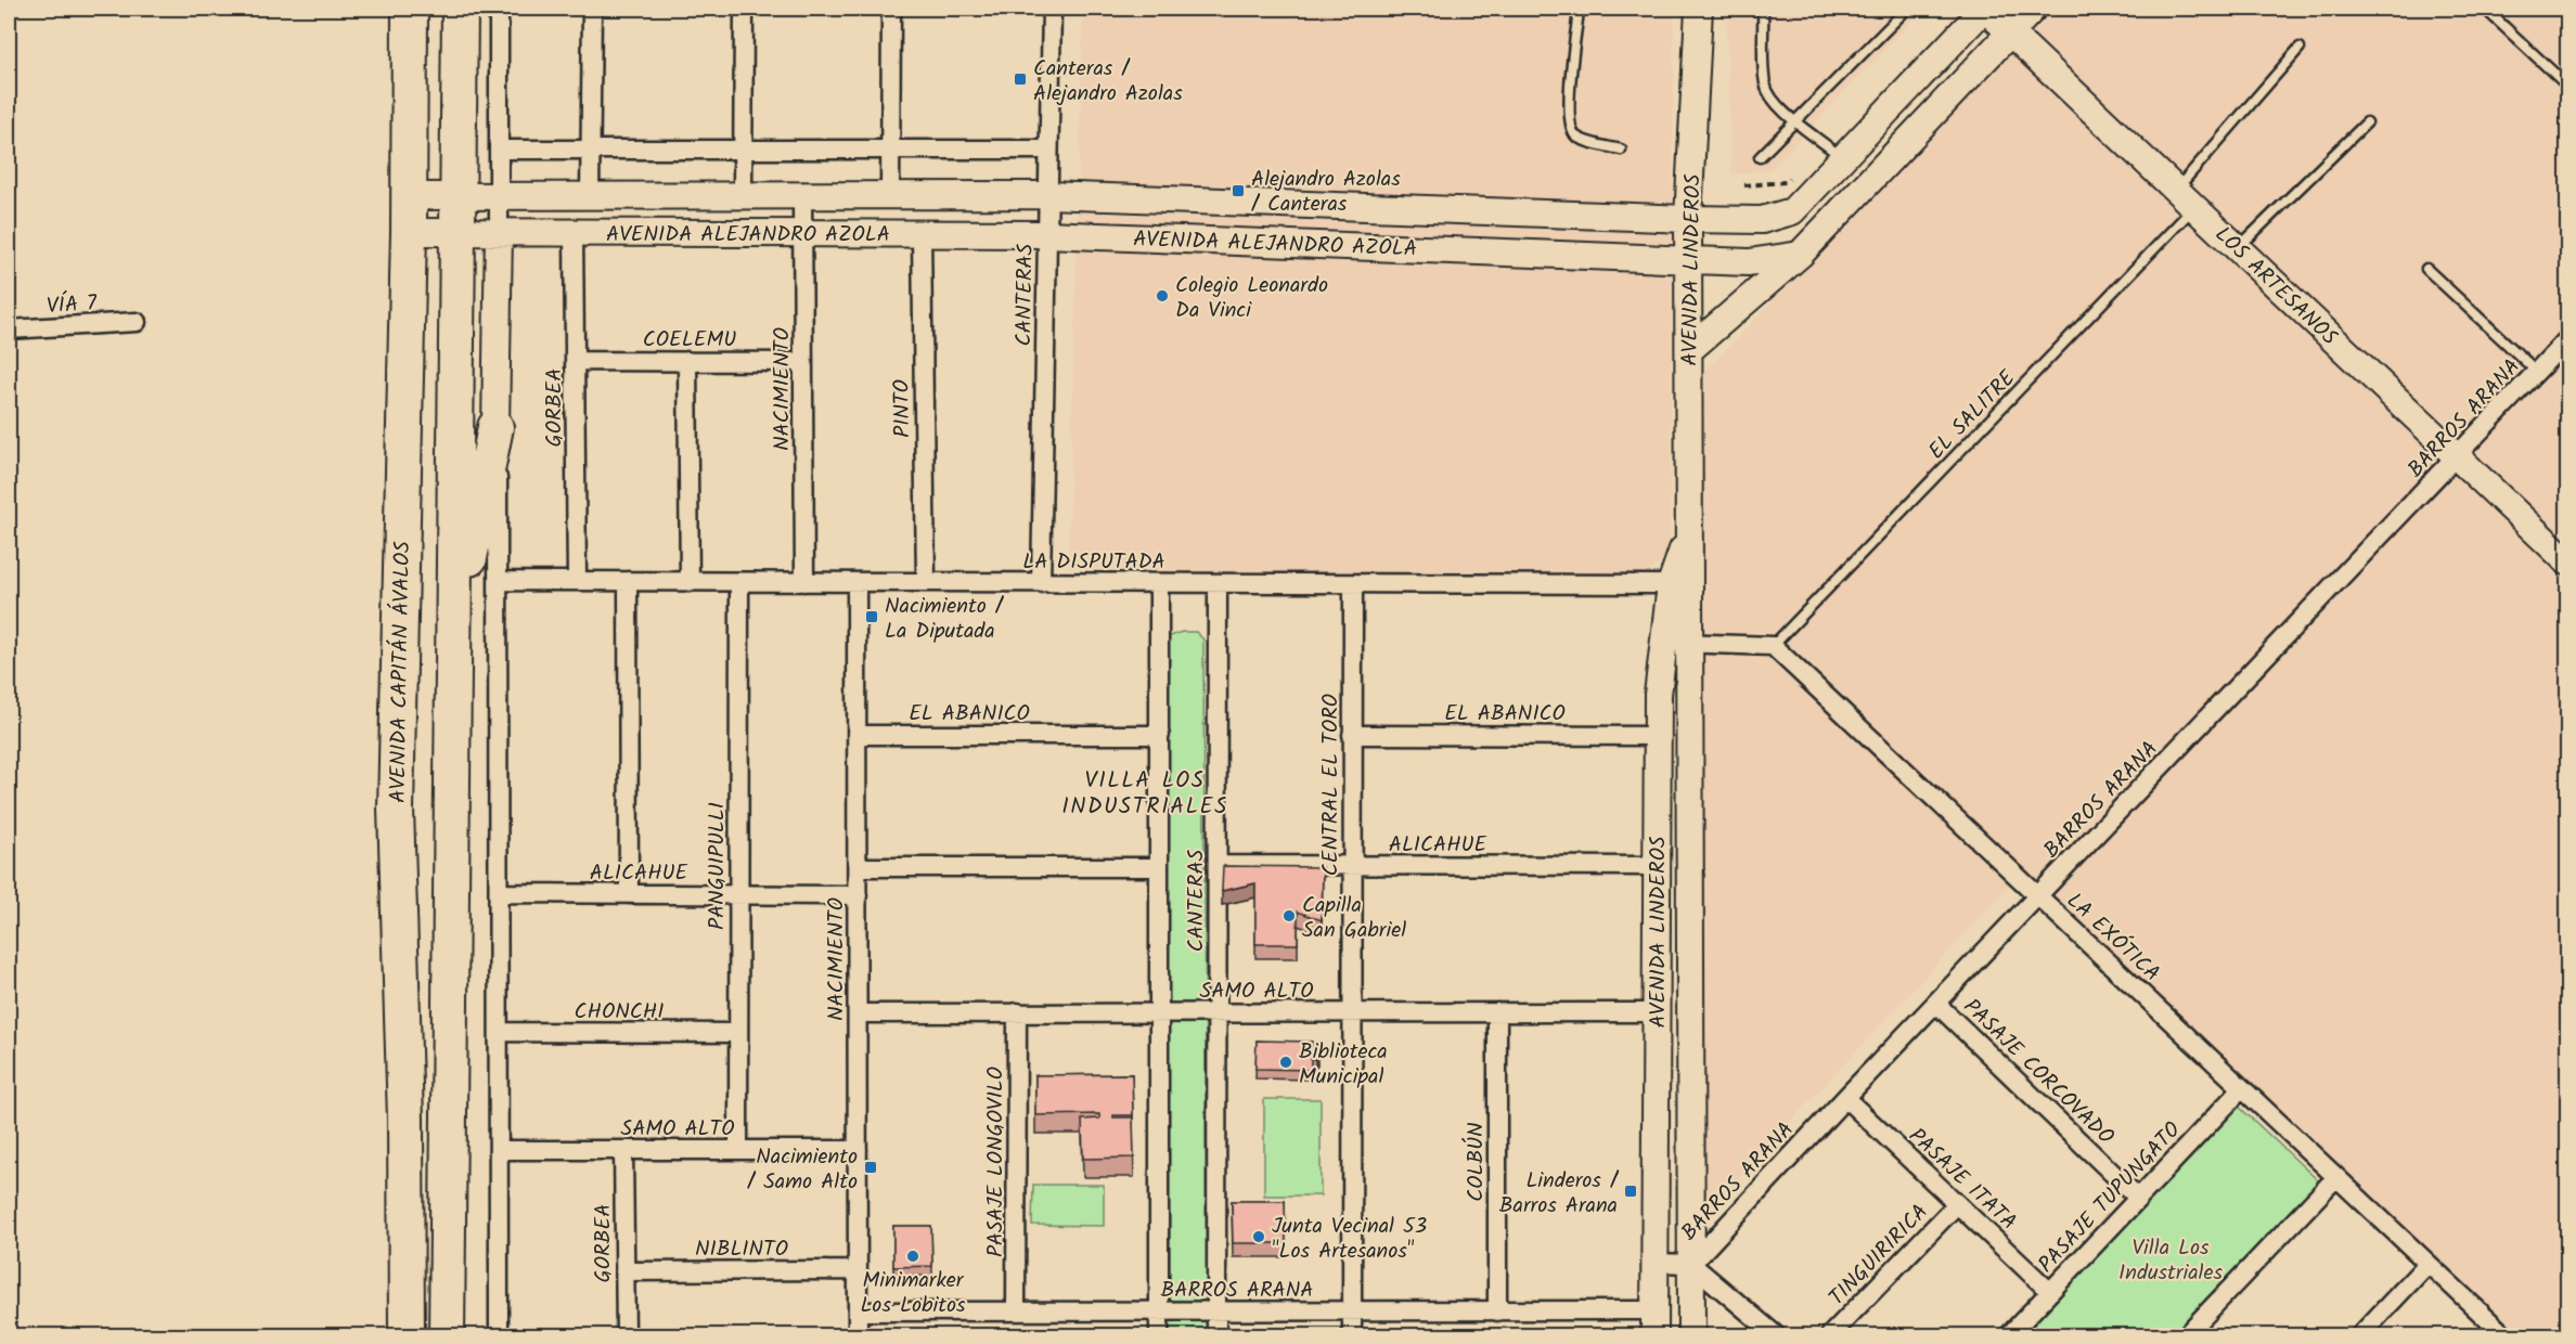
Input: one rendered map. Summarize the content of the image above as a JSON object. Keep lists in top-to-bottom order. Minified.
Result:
{"streets":{"highway":["AVENIDA CAPITÁN ÁVALOS"],"main road":["AVENIDA ALEJANDRO AZOLA","AVENIDA LINDEROS","LOS ARTESANOS"],"street":["CANTERAS","VÍA 7","COELEMU","NACIMIENTO","GORBEA","PINTO","BARROS ARANA","LA DISPUTADA","EL ABANICO","CENTRAL EL TORO","ALICAHUE","PANGUIPULLI","LA EXÓTICA","SAMO ALTO","CHONCHI","PASAJE CORCOVADO","PASAJE LONGOVILO","COLBÚN","PASAJE ITATA","PASAJE TUPUNGATO","NIBLINTO","TINGUIRIRICA"],"lane":["EL SALITRE"]},"crossings":[["AVENIDA ALEJANDRO AZOLA","AVENIDA LINDEROS"],["AVENIDA ALEJANDRO AZOLA","LOS ARTESANOS"],["AVENIDA ALEJANDRO AZOLA","CANTERAS"],["AVENIDA ALEJANDRO AZOLA","NACIMIENTO"],["AVENIDA ALEJANDRO AZOLA","GORBEA"],["AVENIDA ALEJANDRO AZOLA","PINTO"],["AVENIDA ALEJANDRO AZOLA","AVENIDA CAPITÁN ÁVALOS"],["AVENIDA LINDEROS","BARROS ARANA"],["AVENIDA LINDEROS","LA DISPUTADA"],["AVENIDA LINDEROS","EL ABANICO"],["AVENIDA LINDEROS","ALICAHUE"],["AVENIDA LINDEROS","SAMO ALTO"],["LOS ARTESANOS","EL SALITRE"],["LOS ARTESANOS","BARROS ARANA"],["CANTERAS","BARROS ARANA"],["CANTERAS","LA DISPUTADA"],["CANTERAS","EL ABANICO"],["CANTERAS","ALICAHUE"],["CANTERAS","SAMO ALTO"],["COELEMU","NACIMIENTO"],["COELEMU","GORBEA"],["NACIMIENTO","BARROS ARANA"],["NACIMIENTO","LA DISPUTADA"],["NACIMIENTO","EL ABANICO"],["NACIMIENTO","ALICAHUE"],["NACIMIENTO","SAMO ALTO"],["NACIMIENTO","NIBLINTO"],["GORBEA","LA DISPUTADA"],["GORBEA","SAMO ALTO"],["GORBEA","NIBLINTO"],["PINTO","LA DISPUTADA"],["EL SALITRE","LA EXÓTICA"],["BARROS ARANA","CENTRAL EL TORO"],["BARROS ARANA","LA EXÓTICA"],["BARROS ARANA","PASAJE CORCOVADO"],["BARROS ARANA","PASAJE LONGOVILO"],["BARROS ARANA","COLBÚN"],["BARROS ARANA","PASAJE ITATA"],["LA DISPUTADA","CENTRAL EL TORO"],["LA DISPUTADA","PANGUIPULLI"],["EL ABANICO","CENTRAL EL TORO"],["CENTRAL EL TORO","ALICAHUE"],["CENTRAL EL TORO","SAMO ALTO"],["ALICAHUE","PANGUIPULLI"],["PANGUIPULLI","SAMO ALTO"],["PANGUIPULLI","CHONCHI"],["LA EXÓTICA","PASAJE TUPUNGATO"],["SAMO ALTO","PASAJE LONGOVILO"],["SAMO ALTO","COLBÚN"],["PASAJE CORCOVADO","PASAJE TUPUNGATO"],["PASAJE ITATA","PASAJE TUPUNGATO"],["PASAJE ITATA","TINGUIRIRICA"]],"districts":["VILLA LOS INDUSTRIALES"],"parks":["Villa Los Industriales"],"places":{"transit":["Canteras / Alejandro Azolas","Alejandro Azolas / Canteras","Nacimiento / La Diputada","Nacimiento / Samo Alto","Linderos / Barros Arana"],"other":["Colegio Leonardo Da Vinci","Capilla San Gabriel","Biblioteca Municipal","Junta Vecinal 53 \"Los Artesanos\"","Minimarker Los Lobitos"]}}
